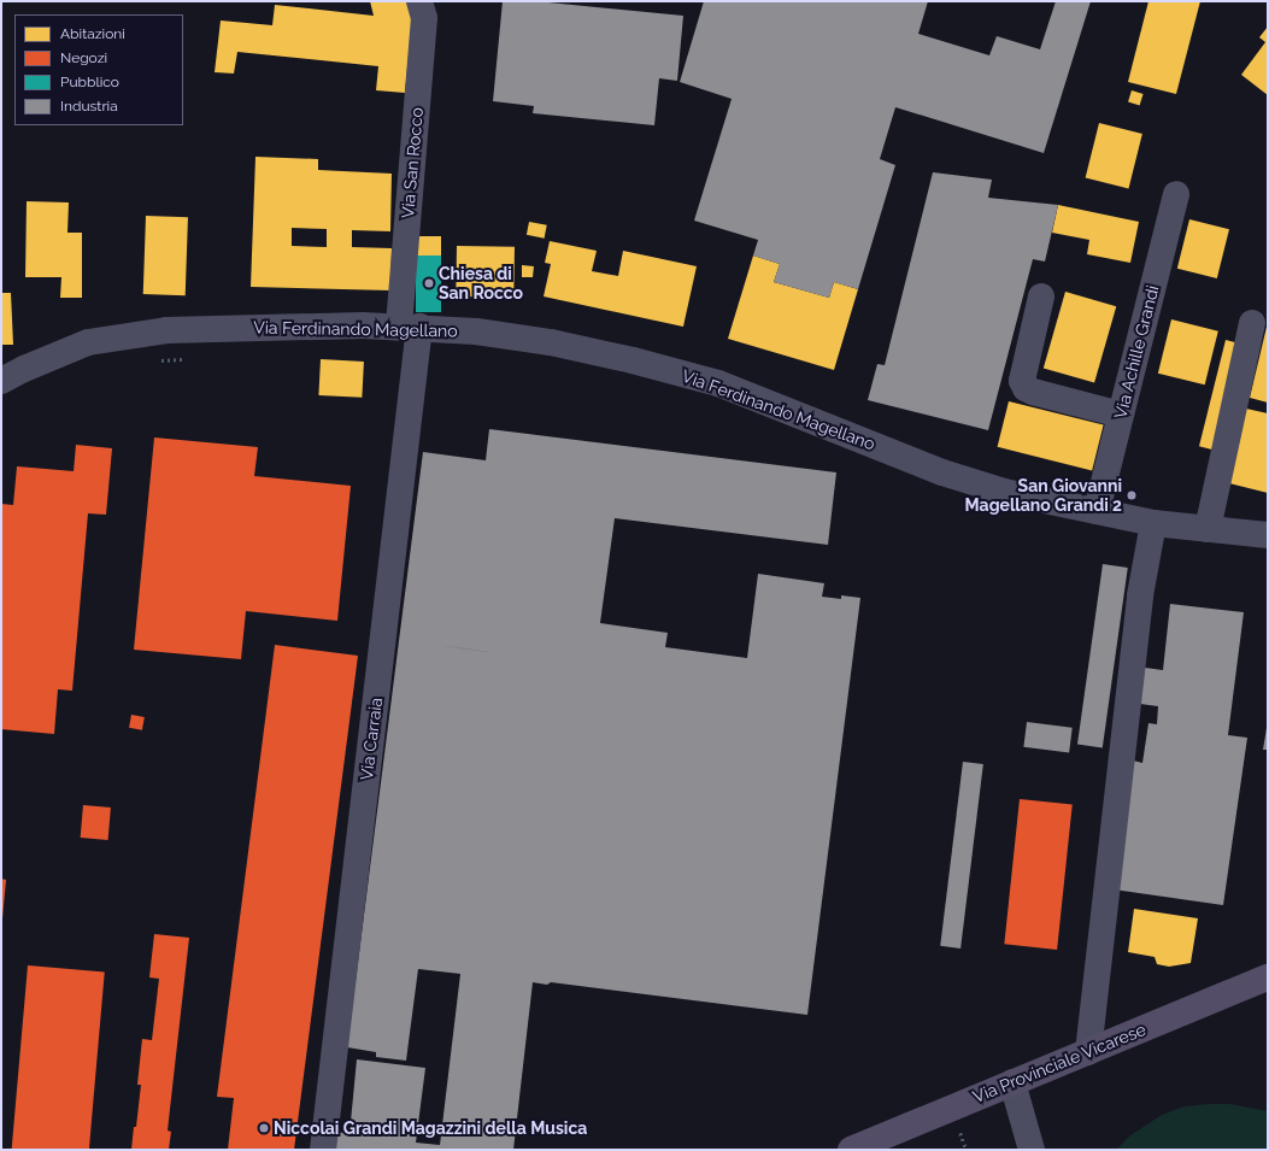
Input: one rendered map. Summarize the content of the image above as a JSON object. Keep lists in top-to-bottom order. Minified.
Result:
{"streets":{"main road":["Via Provinciale Vicarese"],"street":["Via San Rocco","Via Ferdinando Magellano","Via Achille Grandi","Via Carraia"]},"crossings":[["Via San Rocco","Via Ferdinando Magellano"],["Via San Rocco","Via Carraia"],["Via Ferdinando Magellano","Via Achille Grandi"],["Via Ferdinando Magellano","Via Carraia"]],"places":["Chiesa di San Rocco","San Giovanni Magellano Grandi 2","Niccolai Grandi Magazzini della Musica"],"legend":["Abitazioni","Negozi","Pubblico","Industria"]}
